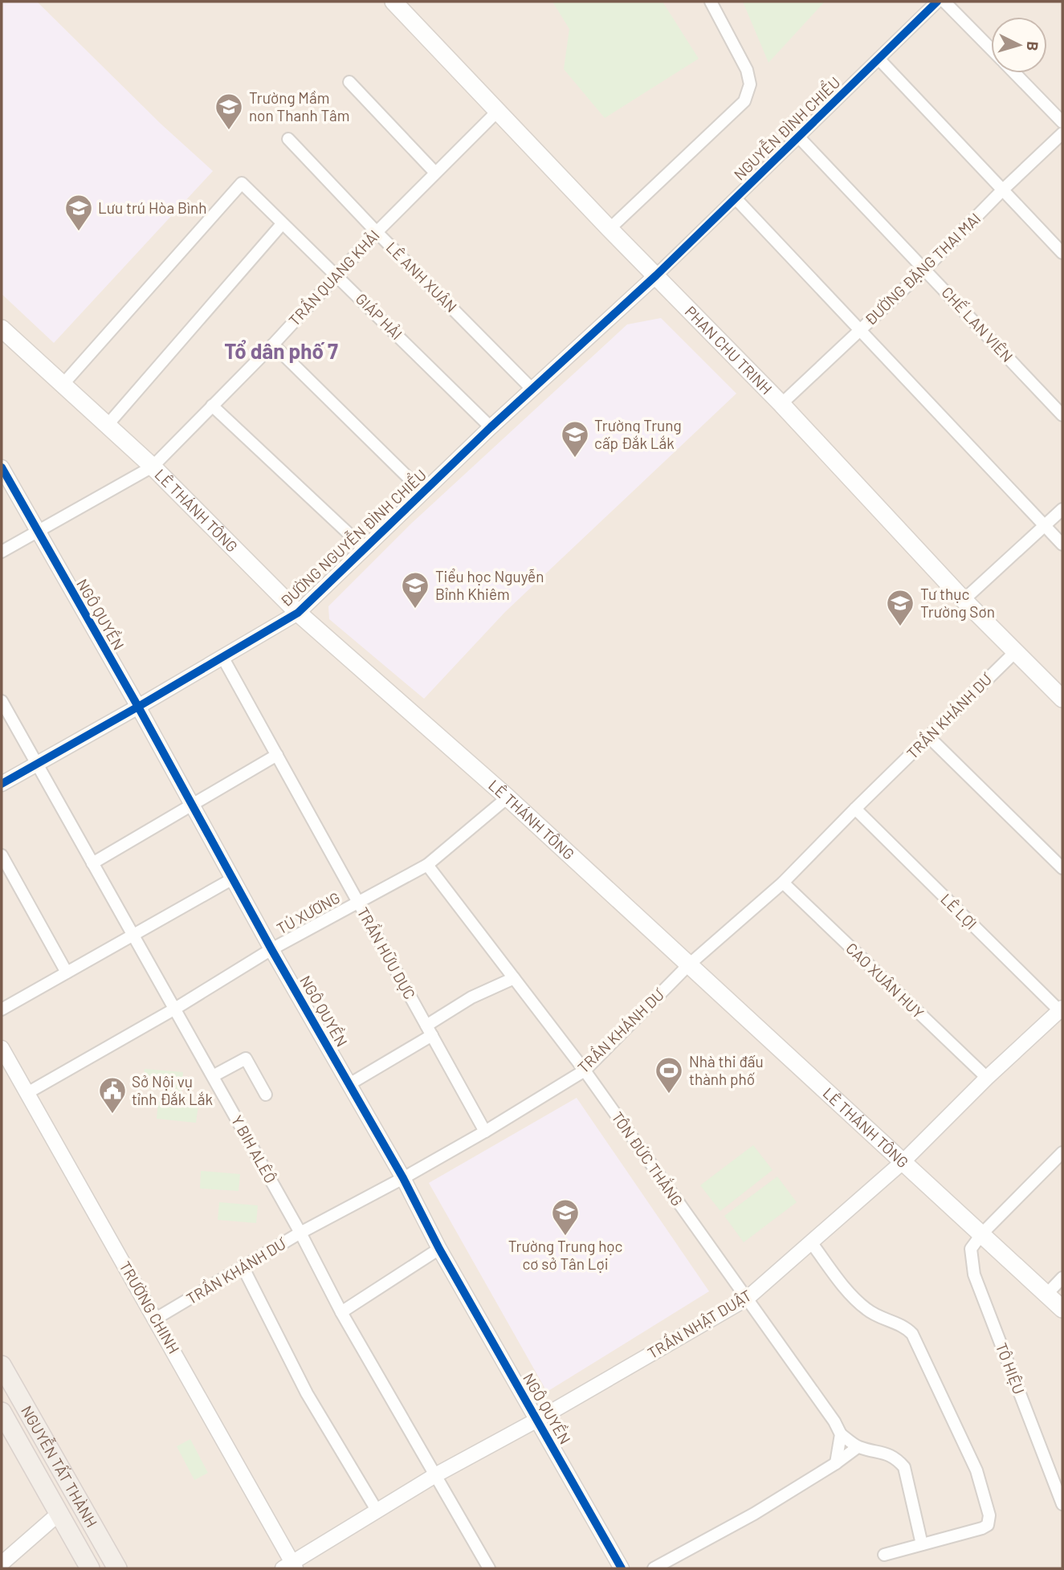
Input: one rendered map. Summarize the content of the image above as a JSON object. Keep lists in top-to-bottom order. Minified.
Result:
{"streets":{"main road":["PHAN CHU TRINH","LÊ THÁNH TÔNG","NGUYỄN TẤT THÀNH"],"street":["NGUYỄN ĐÌNH CHIỂU","ĐƯỜNG ĐẶNG THAI MAI","LÊ ANH XUÂN","TRẦN QUANG KHẢI","GIÁP HẢI","CHẾ LAN VIÊN","ĐƯỜNG NGUYỄN ĐÌNH CHIỂU","NGÔ QUYỀN","TRẦN KHÁNH DƯ","LÊ LỢI","TÚ XƯƠNG","TRẦN HỮU DỰC","CAO XUÂN HUY","Y BIH ALÊÔ","TÔN ĐỨC THẮNG","TRƯỜNG CHINH","TRẦN NHẬT DUẬT","TÔ HIỆU"]},"crossings":[["NGUYỄN ĐÌNH CHIỂU","CHẾ LAN VIÊN"],["NGUYỄN ĐÌNH CHIỂU","PHAN CHU TRINH"],["NGUYỄN ĐÌNH CHIỂU","ĐƯỜNG NGUYỄN ĐÌNH CHIỂU"],["ĐƯỜNG ĐẶNG THAI MAI","CHẾ LAN VIÊN"],["ĐƯỜNG ĐẶNG THAI MAI","PHAN CHU TRINH"],["LÊ ANH XUÂN","TRẦN QUANG KHẢI"],["LÊ ANH XUÂN","ĐƯỜNG NGUYỄN ĐÌNH CHIỂU"],["TRẦN QUANG KHẢI","GIÁP HẢI"],["TRẦN QUANG KHẢI","PHAN CHU TRINH"],["TRẦN QUANG KHẢI","LÊ THÁNH TÔNG"],["TRẦN QUANG KHẢI","NGÔ QUYỀN"],["GIÁP HẢI","LÊ THÁNH TÔNG"],["GIÁP HẢI","ĐƯỜNG NGUYỄN ĐÌNH CHIỂU"],["PHAN CHU TRINH","ĐƯỜNG NGUYỄN ĐÌNH CHIỂU"],["PHAN CHU TRINH","TRẦN KHÁNH DƯ"],["LÊ THÁNH TÔNG","ĐƯỜNG NGUYỄN ĐÌNH CHIỂU"],["LÊ THÁNH TÔNG","TRẦN KHÁNH DƯ"],["LÊ THÁNH TÔNG","TÚ XƯƠNG"],["LÊ THÁNH TÔNG","TRẦN NHẬT DUẬT"],["LÊ THÁNH TÔNG","TÔ HIỆU"],["ĐƯỜNG NGUYỄN ĐÌNH CHIỂU","NGÔ QUYỀN"],["ĐƯỜNG NGUYỄN ĐÌNH CHIỂU","TRẦN HỮU DỰC"],["ĐƯỜNG NGUYỄN ĐÌNH CHIỂU","Y BIH ALÊÔ"],["NGÔ QUYỀN","TRẦN KHÁNH DƯ"],["NGÔ QUYỀN","TÚ XƯƠNG"],["NGÔ QUYỀN","TRẦN NHẬT DUẬT"],["TRẦN KHÁNH DƯ","LÊ LỢI"],["TRẦN KHÁNH DƯ","TRẦN HỮU DỰC"],["TRẦN KHÁNH DƯ","CAO XUÂN HUY"],["TRẦN KHÁNH DƯ","Y BIH ALÊÔ"],["TRẦN KHÁNH DƯ","TÔN ĐỨC THẮNG"],["TRẦN KHÁNH DƯ","TRƯỜNG CHINH"],["LÊ LỢI","TRẦN NHẬT DUẬT"],["TÚ XƯƠNG","TRẦN HỮU DỰC"],["TÚ XƯƠNG","Y BIH ALÊÔ"],["TÚ XƯƠNG","TÔN ĐỨC THẮNG"],["TÚ XƯƠNG","TRƯỜNG CHINH"],["CAO XUÂN HUY","TRẦN NHẬT DUẬT"],["Y BIH ALÊÔ","TRẦN NHẬT DUẬT"],["TÔN ĐỨC THẮNG","TRẦN NHẬT DUẬT"],["TRƯỜNG CHINH","TRẦN NHẬT DUẬT"]],"districts":["Tổ dân phố 7"],"places":{"school or university":["Trường Mầm non Thanh Tâm","Lưu trú Hòa Bình","Trường Trung cấp Đắk Lắk","Tiểu học Nguyễn Bỉnh Khiêm","Tư thục Trường Sơn","Trường Trung học cơ sở Tân Lợi"],"sports":["Nhà thi đấu thành phố"],"public building":["Sở Nội vụ tỉnh Đắk Lắk"]},"north":"right"}
